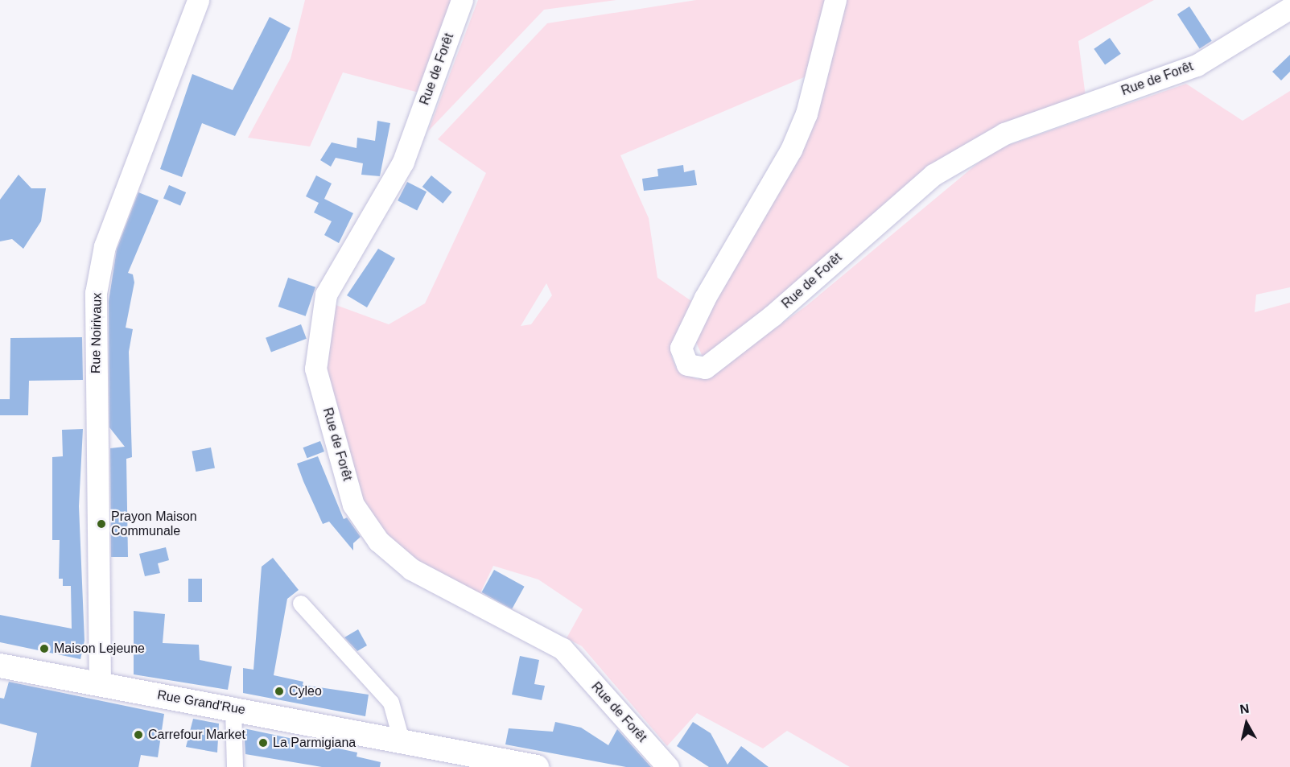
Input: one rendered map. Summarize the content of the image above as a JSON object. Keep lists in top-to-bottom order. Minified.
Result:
{"streets":{"main road":["Rue Grand'Rue"],"street":["Rue de Forêt","Rue Noirivaux"]},"crossings":[["Rue Noirivaux","Rue Grand'Rue"]],"places":["Prayon Maison Communale","Maison Lejeune","Cyleo","Carrefour Market","La Parmigiana"],"north":"top"}
